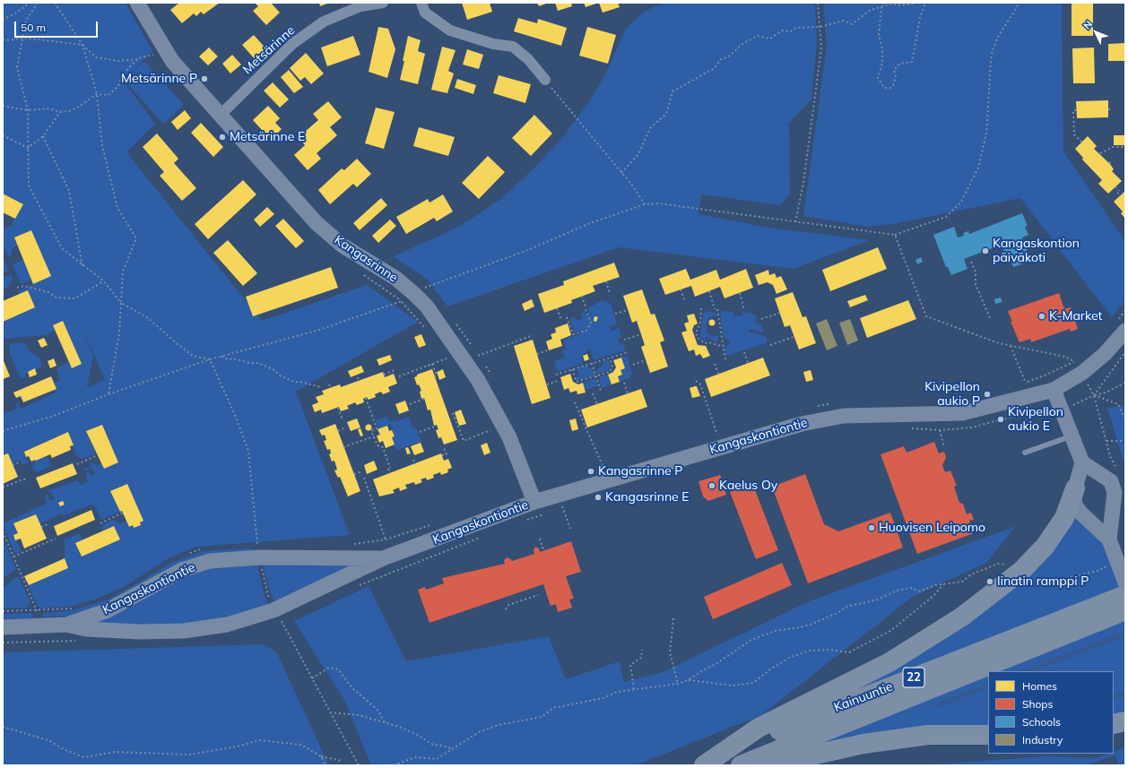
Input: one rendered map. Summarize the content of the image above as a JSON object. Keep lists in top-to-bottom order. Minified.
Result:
{"streets":{"highway":["22","Kainuuntie"],"street":["Metsärinne","Kangasrinne","Kangaskontiontie"]},"crossings":[["Metsärinne","Kangasrinne"],["Kangasrinne","Kangaskontiontie"]],"places":["Metsärinne P","Metsärinne E","Kangaskontion päiväkoti","K-Market","Kivipellon aukio P","Kivipellon aukio E","Kangasrinne P","Kaelus Oy","Kangasrinne E","Huovisen Leipomo","Iinatin ramppi P"],"legend":["Homes","Shops","Schools","Industry"],"scale_bar":"50 m","north":"top left"}
